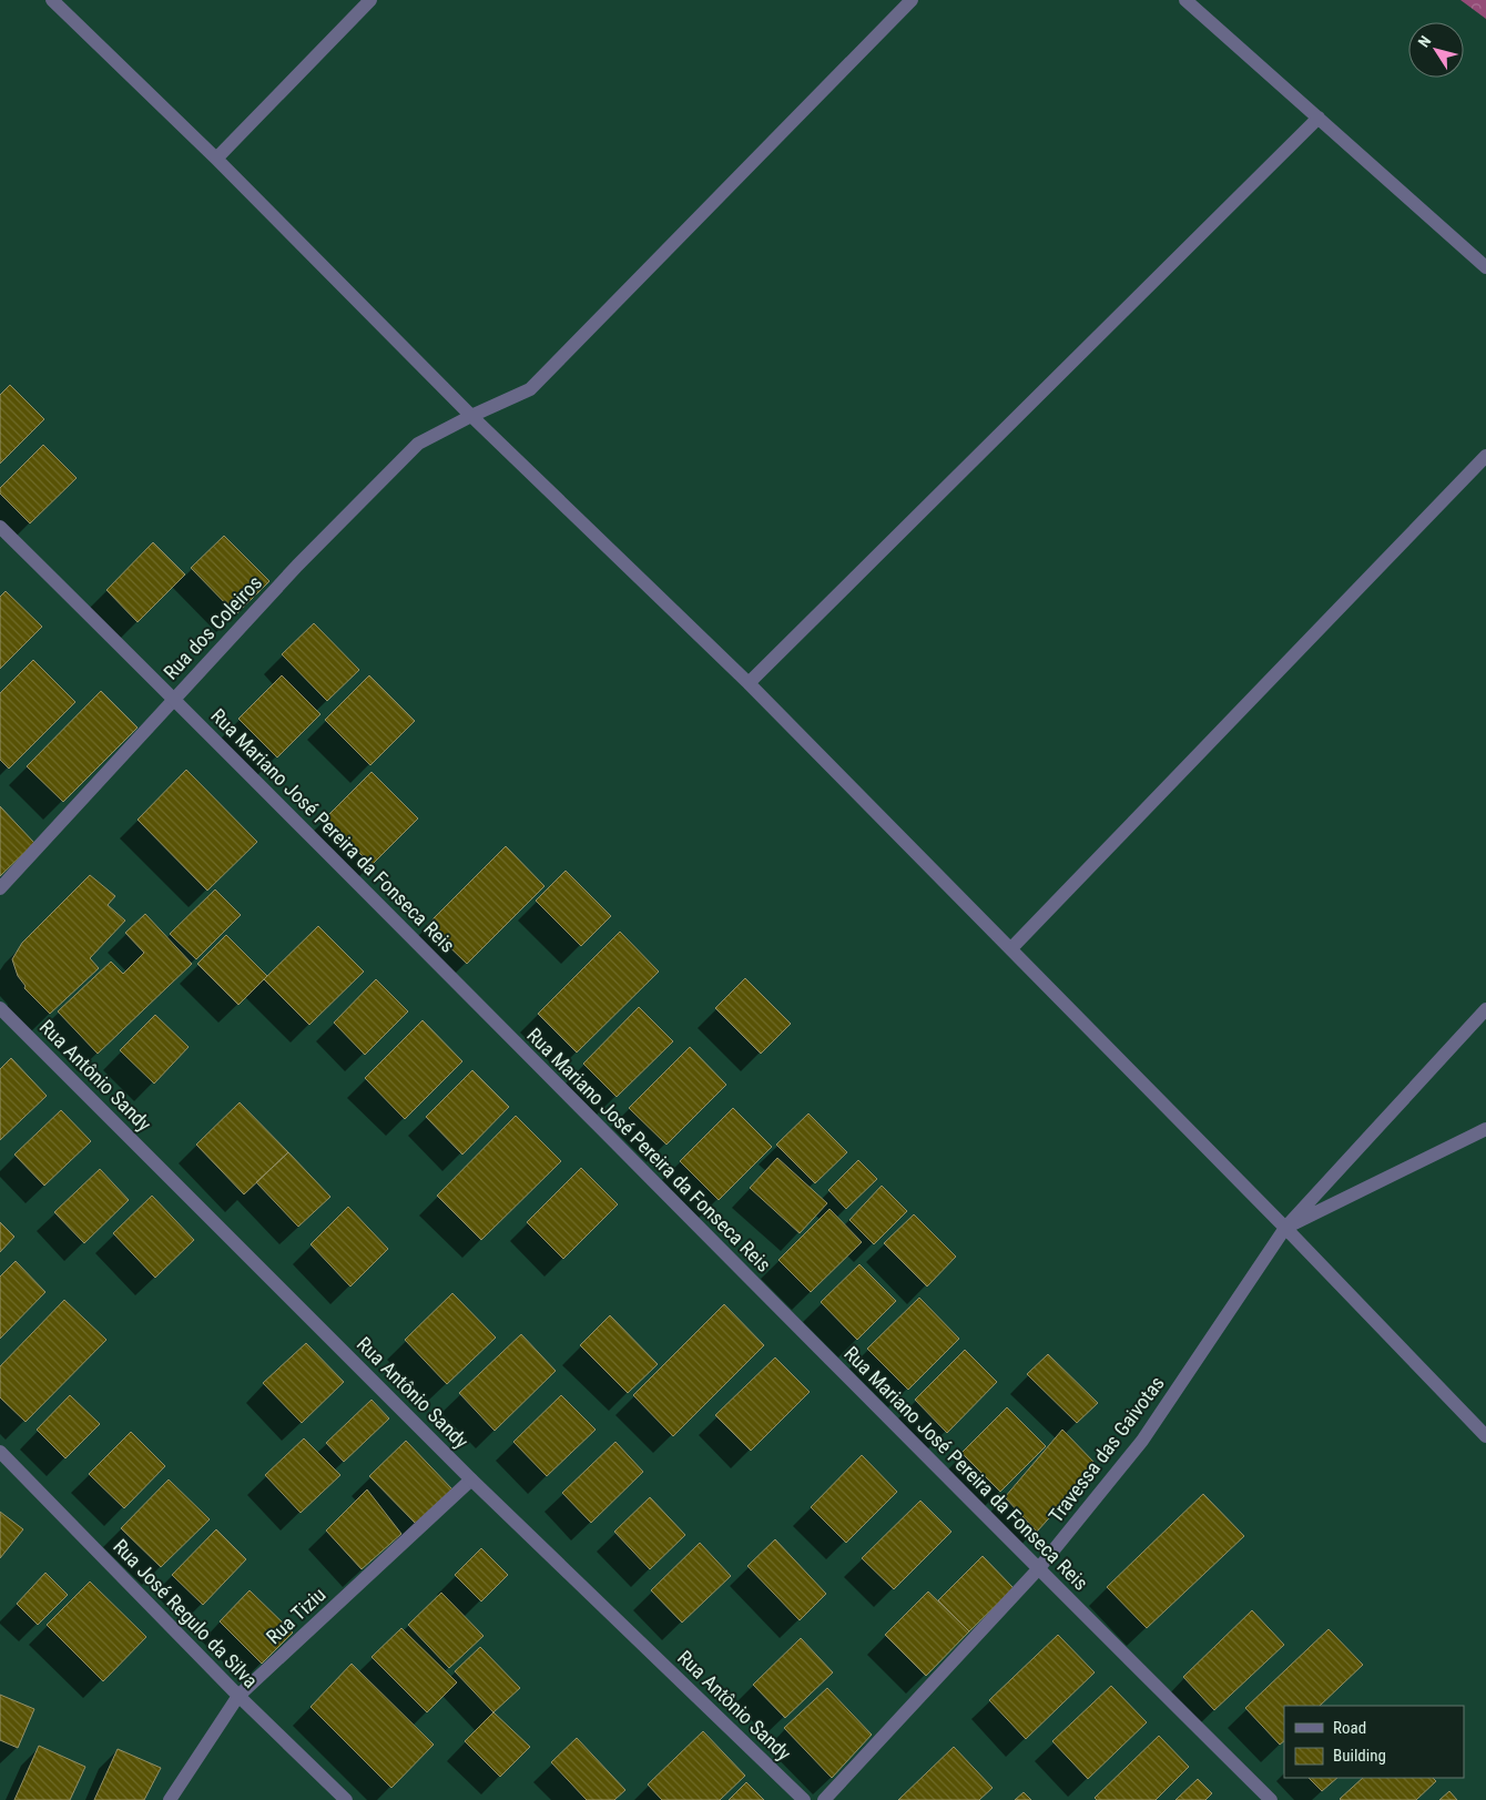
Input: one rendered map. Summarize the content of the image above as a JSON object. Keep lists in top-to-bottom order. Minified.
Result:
{"streets":{"street":["Rua dos Coleiros","Rua Mariano José Pereira da Fonseca Reis","Rua Antônio Sandy","Travessa das Gaivotas","Rua José Regulo da Silva","Rua Tiziu"]},"crossings":[["Rua dos Coleiros","Rua Mariano José Pereira da Fonseca Reis"],["Rua Mariano José Pereira da Fonseca Reis","Travessa das Gaivotas"],["Rua Antônio Sandy","Rua Tiziu"],["Rua José Regulo da Silva","Rua Tiziu"]],"legend":["Road","Building"],"north":"top left"}
